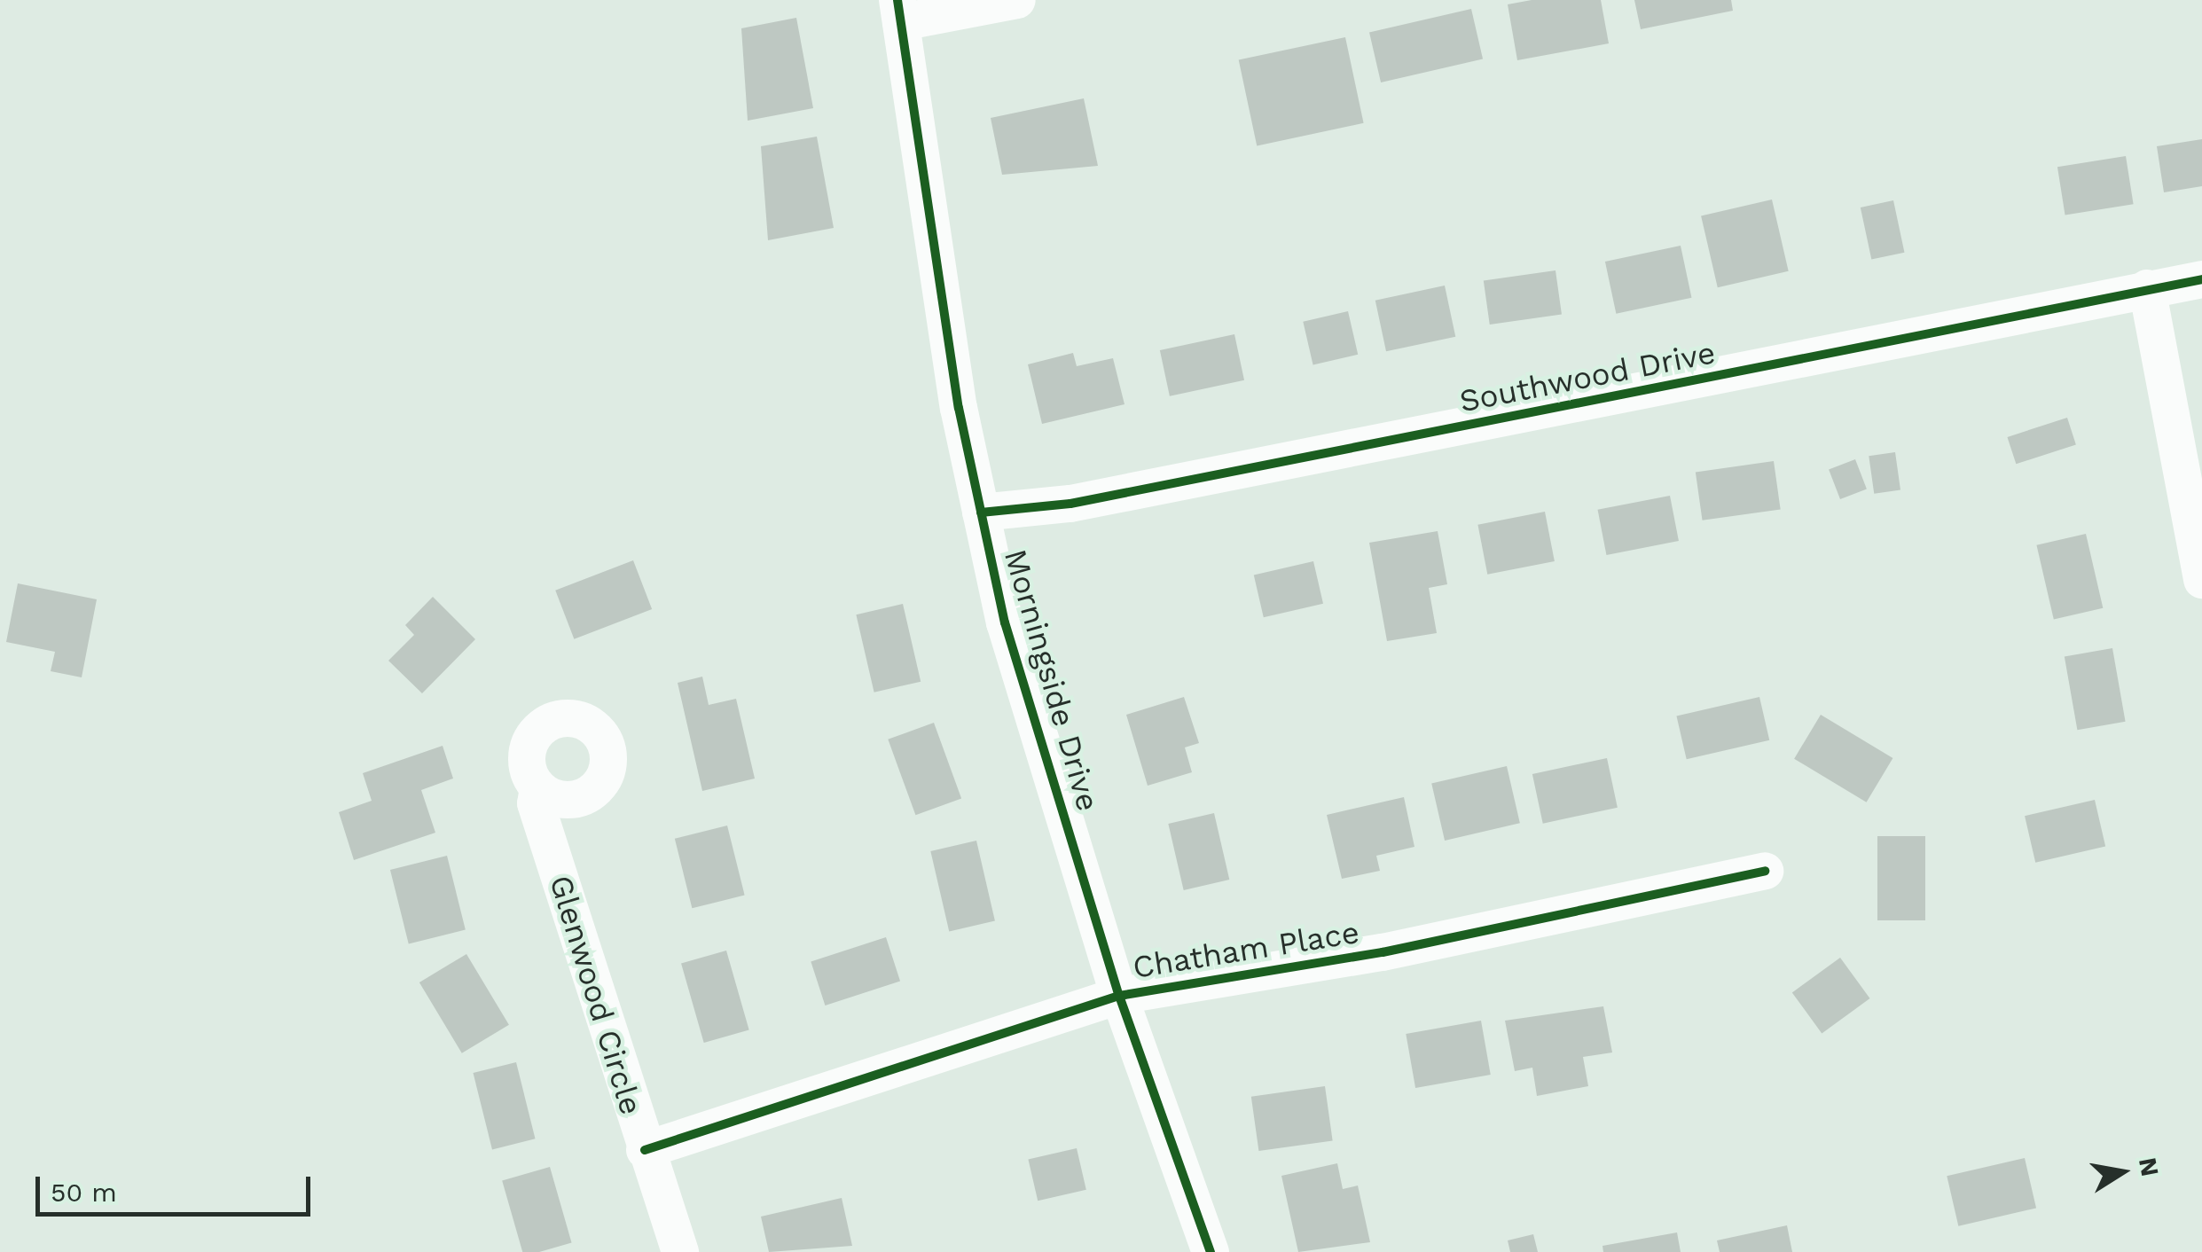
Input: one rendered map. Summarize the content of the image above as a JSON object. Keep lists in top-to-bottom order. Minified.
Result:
{"streets":{"street":["Southwood Drive","Morningside Drive","Chatham Place","Glenwood Circle"]},"crossings":[["Southwood Drive","Morningside Drive"],["Morningside Drive","Chatham Place"],["Chatham Place","Glenwood Circle"]],"scale_bar":"50 m","north":"right"}
